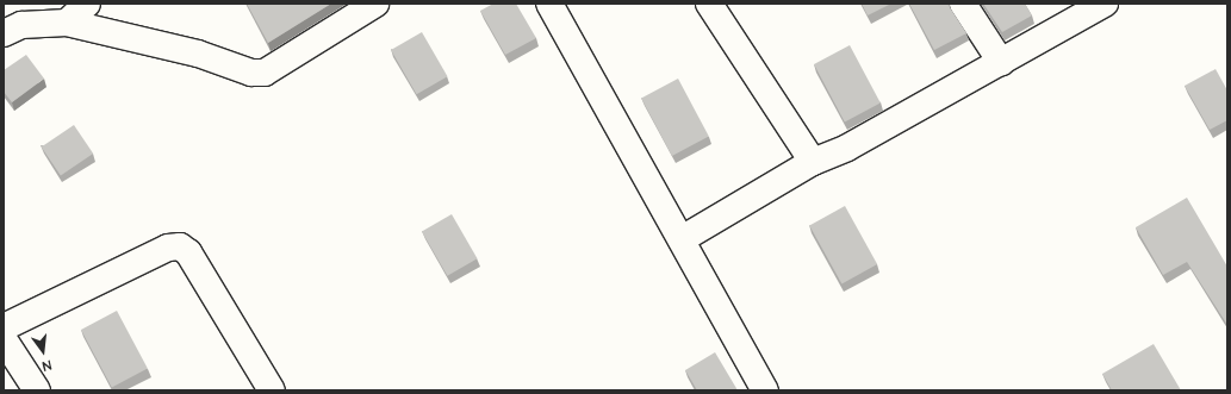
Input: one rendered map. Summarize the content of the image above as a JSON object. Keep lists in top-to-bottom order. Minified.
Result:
{"north":"bottom"}
